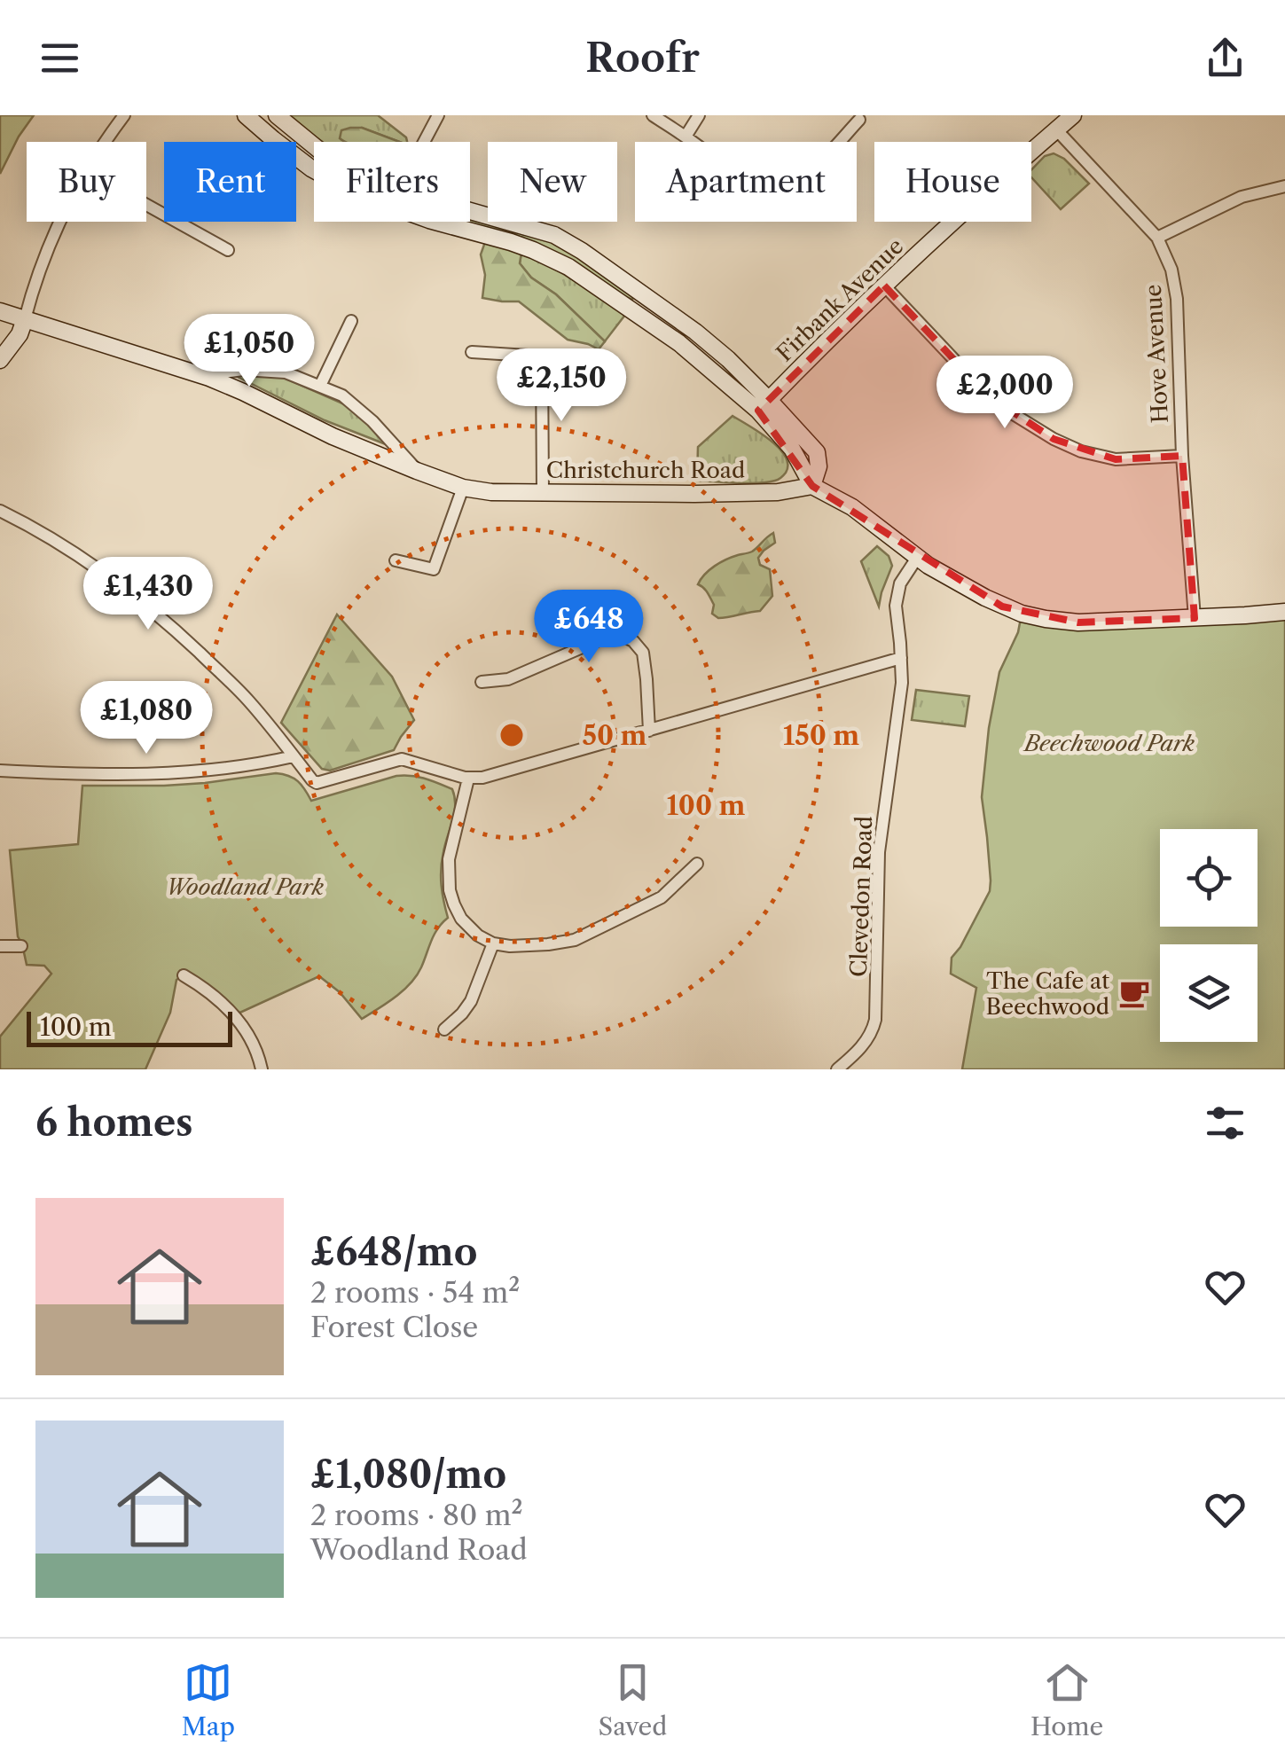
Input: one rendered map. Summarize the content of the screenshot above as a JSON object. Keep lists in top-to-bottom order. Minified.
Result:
{"streets":{"street":["Firbank Avenue","Hove Avenue","Christchurch Road","Clevedon Road"]},"crossings":[["Firbank Avenue","Hove Avenue"]],"parks":["Beechwood Park","Woodland Park"],"places":{"cafe":["The Cafe at Beechwood"]},"scale_bar":"100 m","page":{"header":"Roofr","chip":["Buy","Rent","Filters","New","Apartment","House"],"price":["£1,050","£2,150","£2,000","£1,430","£648","£1,080"],"scale":"100 m","heading":"6 homes","list":[{"name":"£648/mo","note":"2 rooms · 54 m² · Forest Close"},{"name":"£1,080/mo","note":"2 rooms · 80 m² · Woodland Road"}],"tabs":["Map","Saved","Home"]},"rings":["50 m","150 m","100 m"]}
